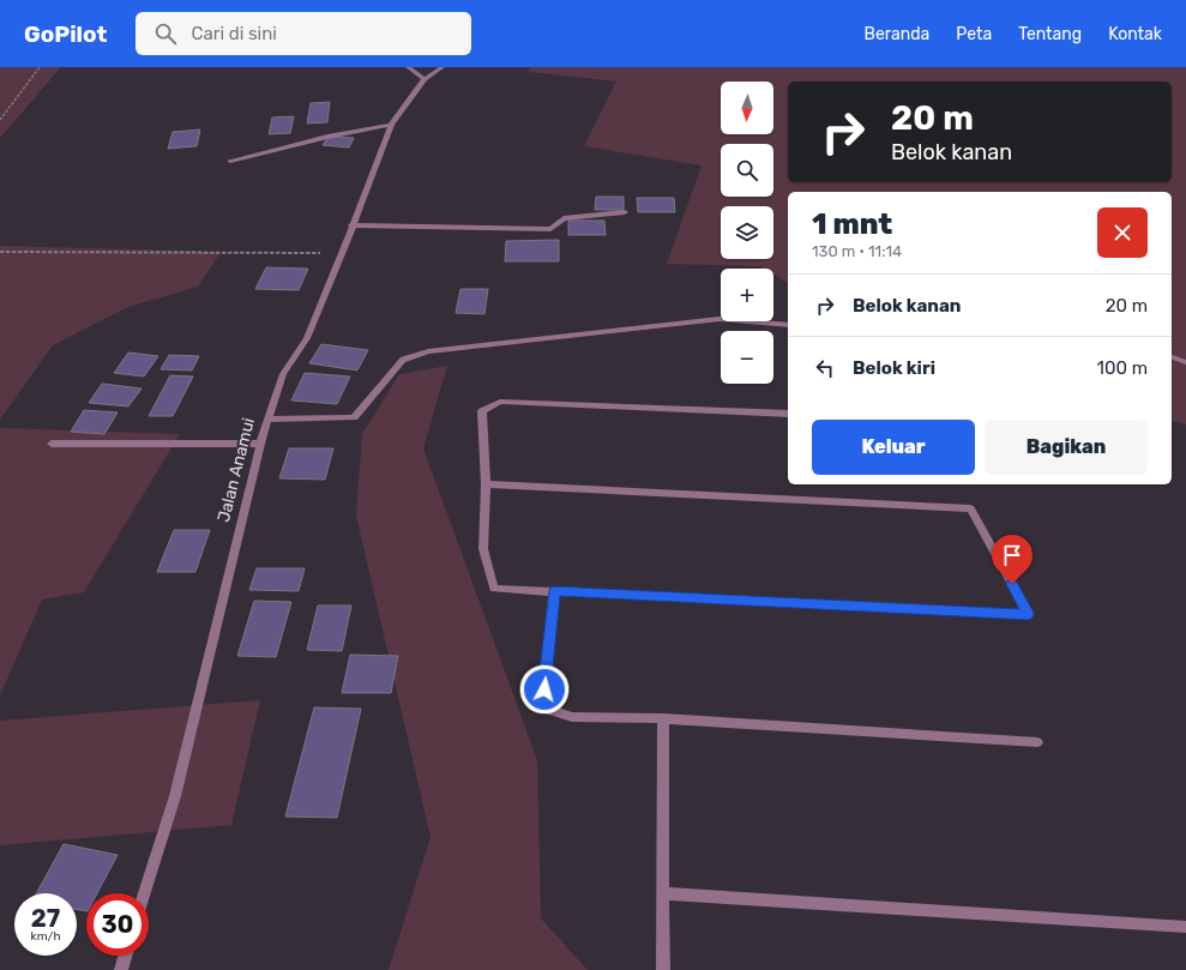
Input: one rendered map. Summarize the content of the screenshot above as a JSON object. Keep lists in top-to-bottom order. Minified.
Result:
{"streets":{"street":["Jalan Anamui"]},"north":"bottom","page":{"header":"GoPilot","search":"Cari di sini","nav":["Beranda","Peta","Tentang","Kontak"],"map_buttons":["+","−"],"turn":["20 m","Belok kanan"],"heading":["1 mnt","130 m · 11:14"],"list":[{"name":"Belok kanan","value":"20 m"},{"name":"Belok kiri","value":"100 m"}],"buttons":["Keluar","Bagikan"],"speed":"27 km/h","limit":"30"}}
